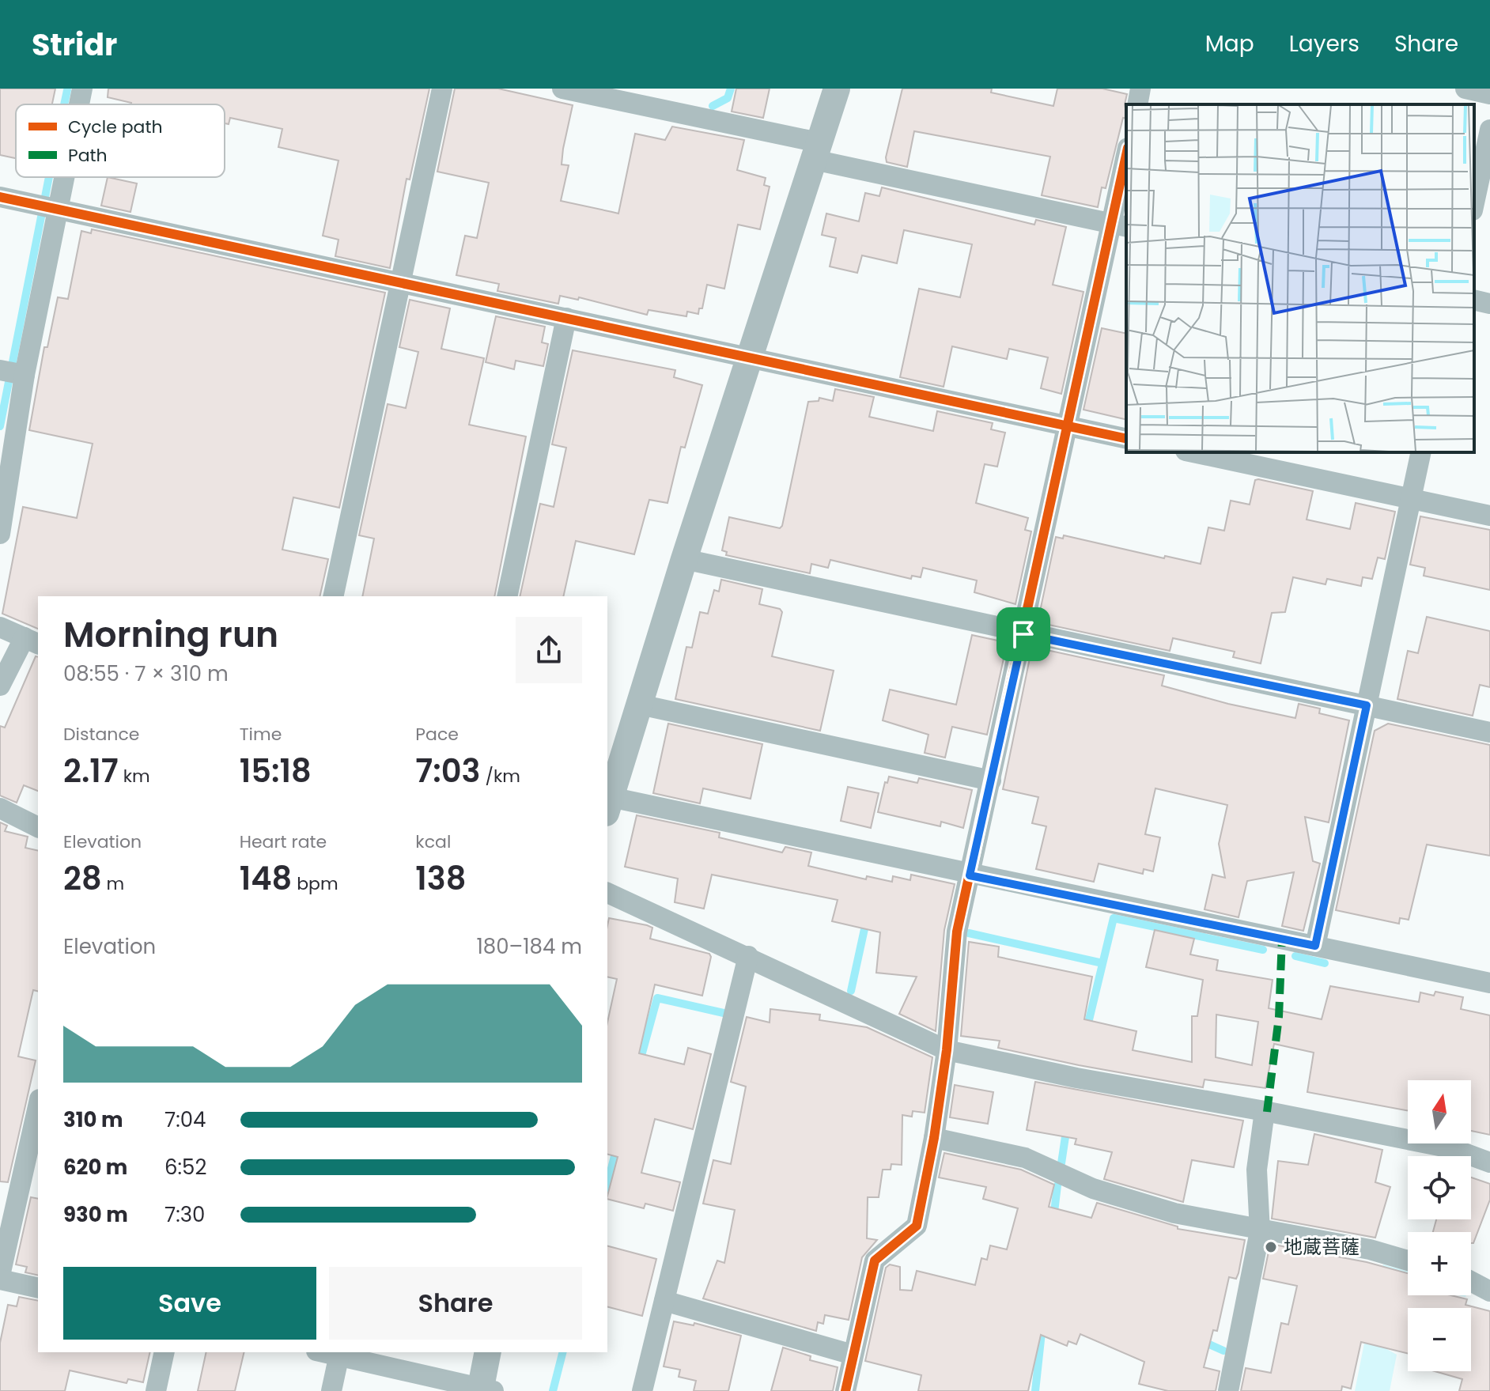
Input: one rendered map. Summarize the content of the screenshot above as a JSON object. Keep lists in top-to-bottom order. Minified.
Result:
{"places":["地蔵菩薩"],"legend":["Cycle path","Path"],"north":"top","page":{"header":"Stridr","nav":["Map","Layers","Share"],"heading":["Morning run","08:55 · 7 × 310 m"],"stats":[["Distance","2.17 km"],["Time","15:18"],["Pace","7:03 /km"],["Elevation","28 m"],["Heart rate","148 bpm"],["kcal","138"]],"chart":["Elevation","180–184 m"],"map_buttons":["+","−"],"list":[{"name":"310 m","note":"7:04"},{"name":"620 m","note":"6:52"},{"name":"930 m","note":"7:30"}],"buttons":["Save","Share"]}}
